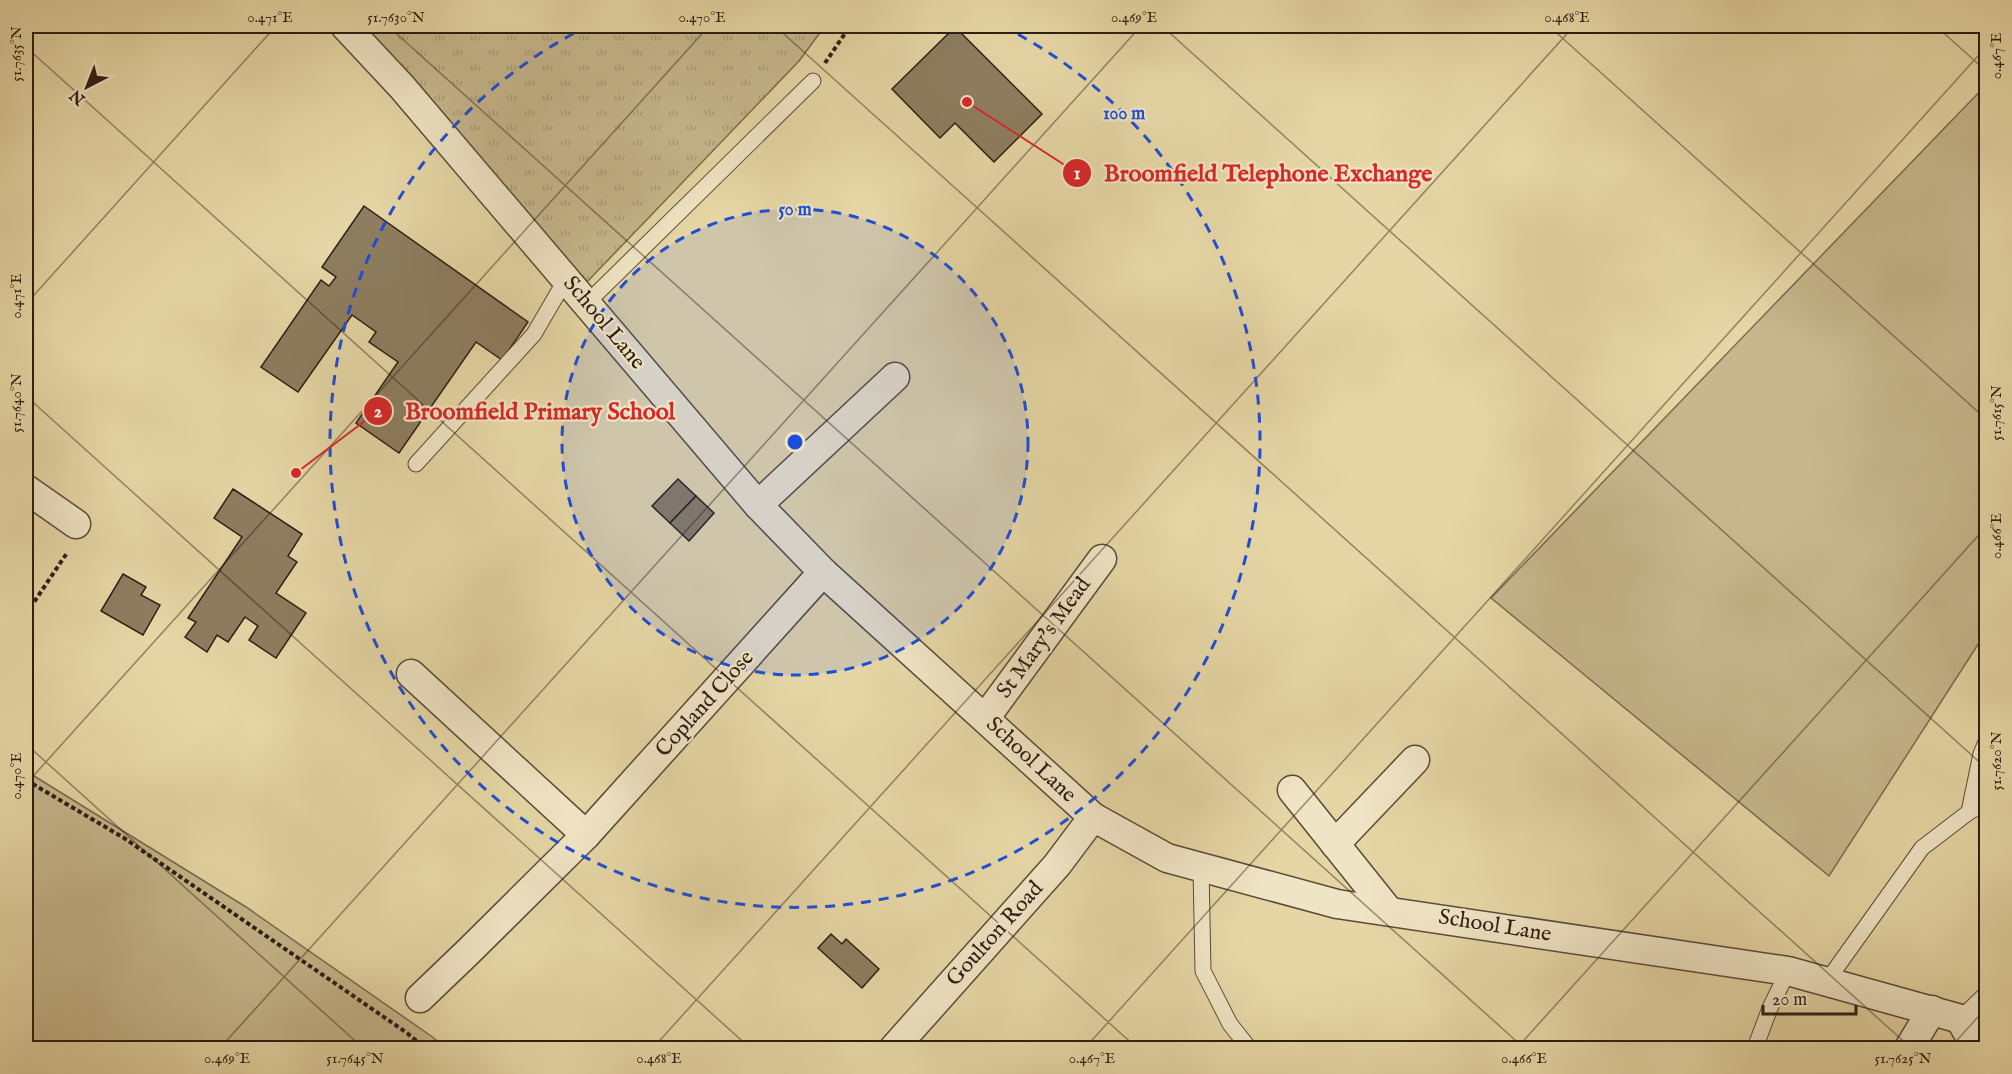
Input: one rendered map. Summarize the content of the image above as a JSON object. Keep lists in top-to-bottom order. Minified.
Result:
{"streets":{"street":["School Lane","St Mary's Mead","Copland Close","Goulton Road"]},"crossings":[["School Lane","St Mary's Mead"],["School Lane","Copland Close"],["School Lane","Goulton Road"]],"places":["Broomfield Telephone Exchange","Broomfield Primary School"],"scale_bar":"20 m","north":"bottom left","coordinates":["0.471°E","51.7630°N","0.470°E","0.469°E","0.468°E","51.7635°N","0.467°E","51.7640°N","51.7615°N","0.466°E","51.7620°N","51.7645°N","51.7625°N"],"rings":["100 m","50 m"]}
